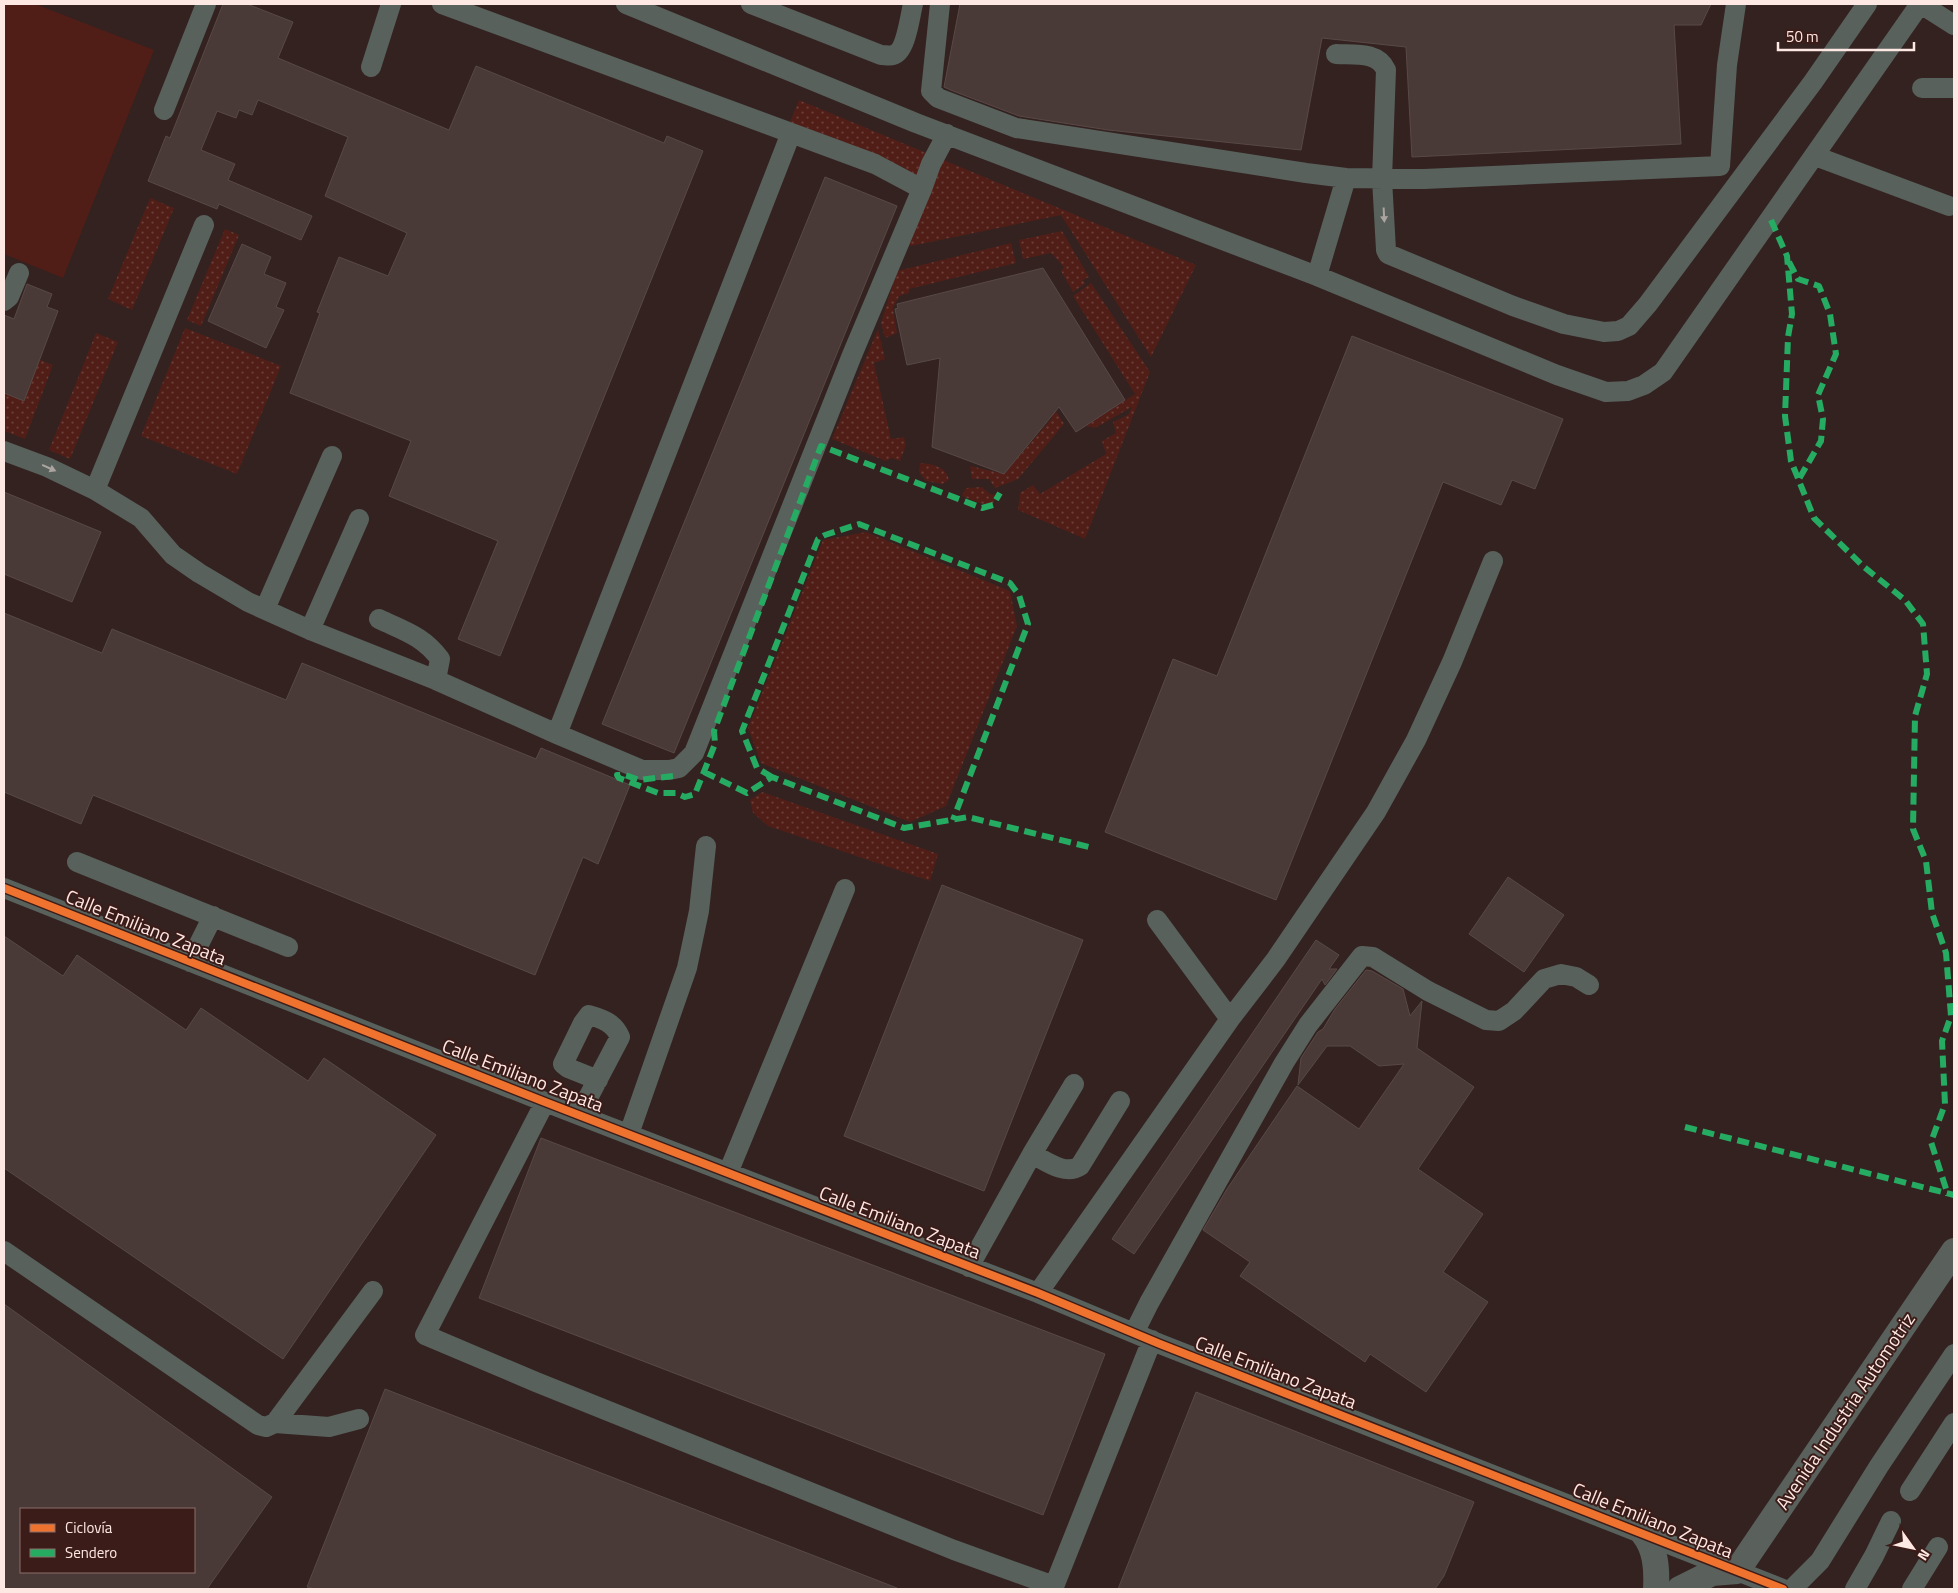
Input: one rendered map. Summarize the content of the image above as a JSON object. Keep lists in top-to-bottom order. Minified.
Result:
{"streets":{"main road":["Avenida Industria Automotriz"],"street":["Calle Emiliano Zapata"]},"crossings":[["Calle Emiliano Zapata","Avenida Industria Automotriz"]],"legend":["Ciclovía","Sendero"],"scale_bar":"50 m","north":"bottom right"}
